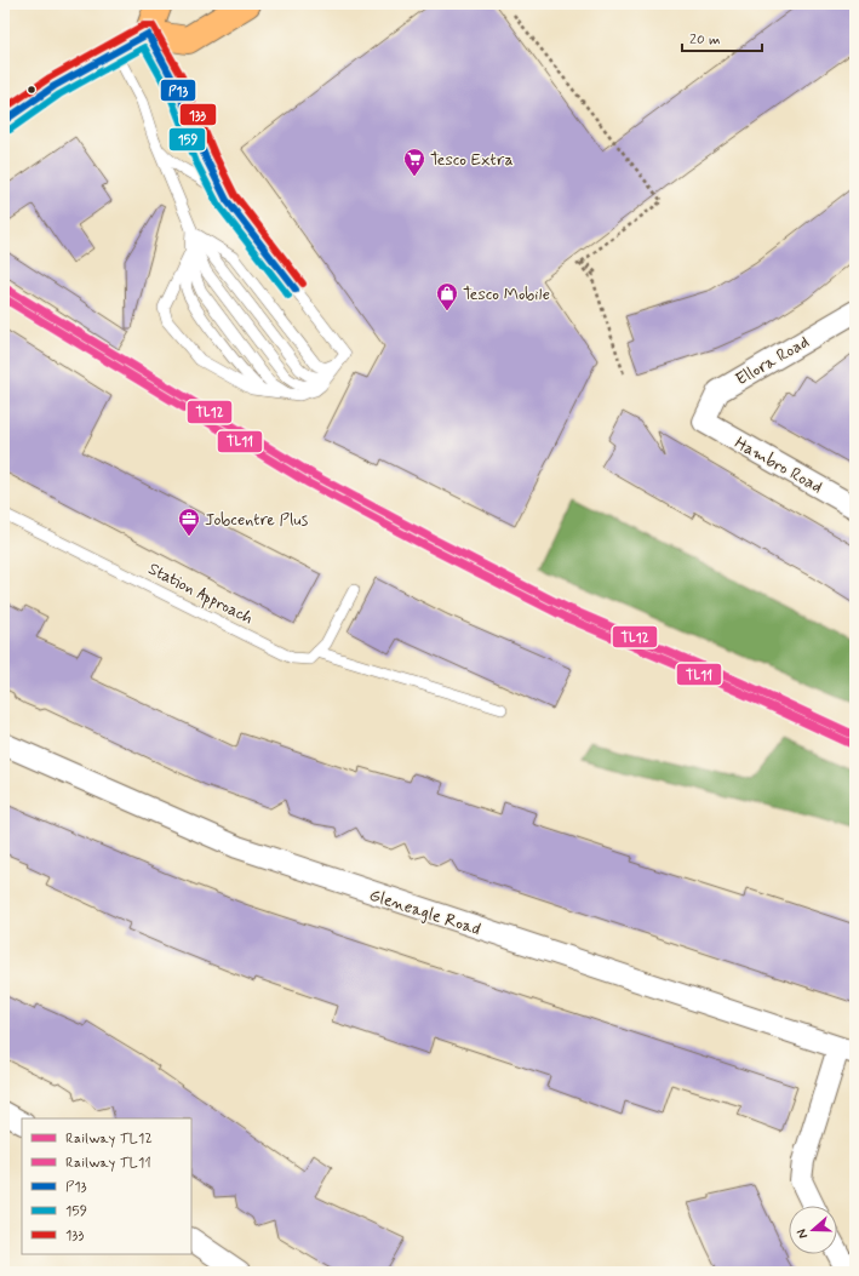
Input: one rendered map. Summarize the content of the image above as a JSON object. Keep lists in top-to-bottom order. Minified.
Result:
{"streets":{"street":["Ellora Road","Hambro Road","Gleneagle Road"],"lane":["Station Approach"]},"crossings":[["Ellora Road","Hambro Road"]],"places":{"supermarket":["Tesco Extra"],"shop":["Tesco Mobile"],"office":["Jobcentre Plus"]},"lines":["transit line 133","transit line P13","transit line 159","rail line TL12","rail line TL11"],"legend":["Railway TL12","Railway TL11","P13","159","133"],"scale_bar":"20 m","north":"left"}
